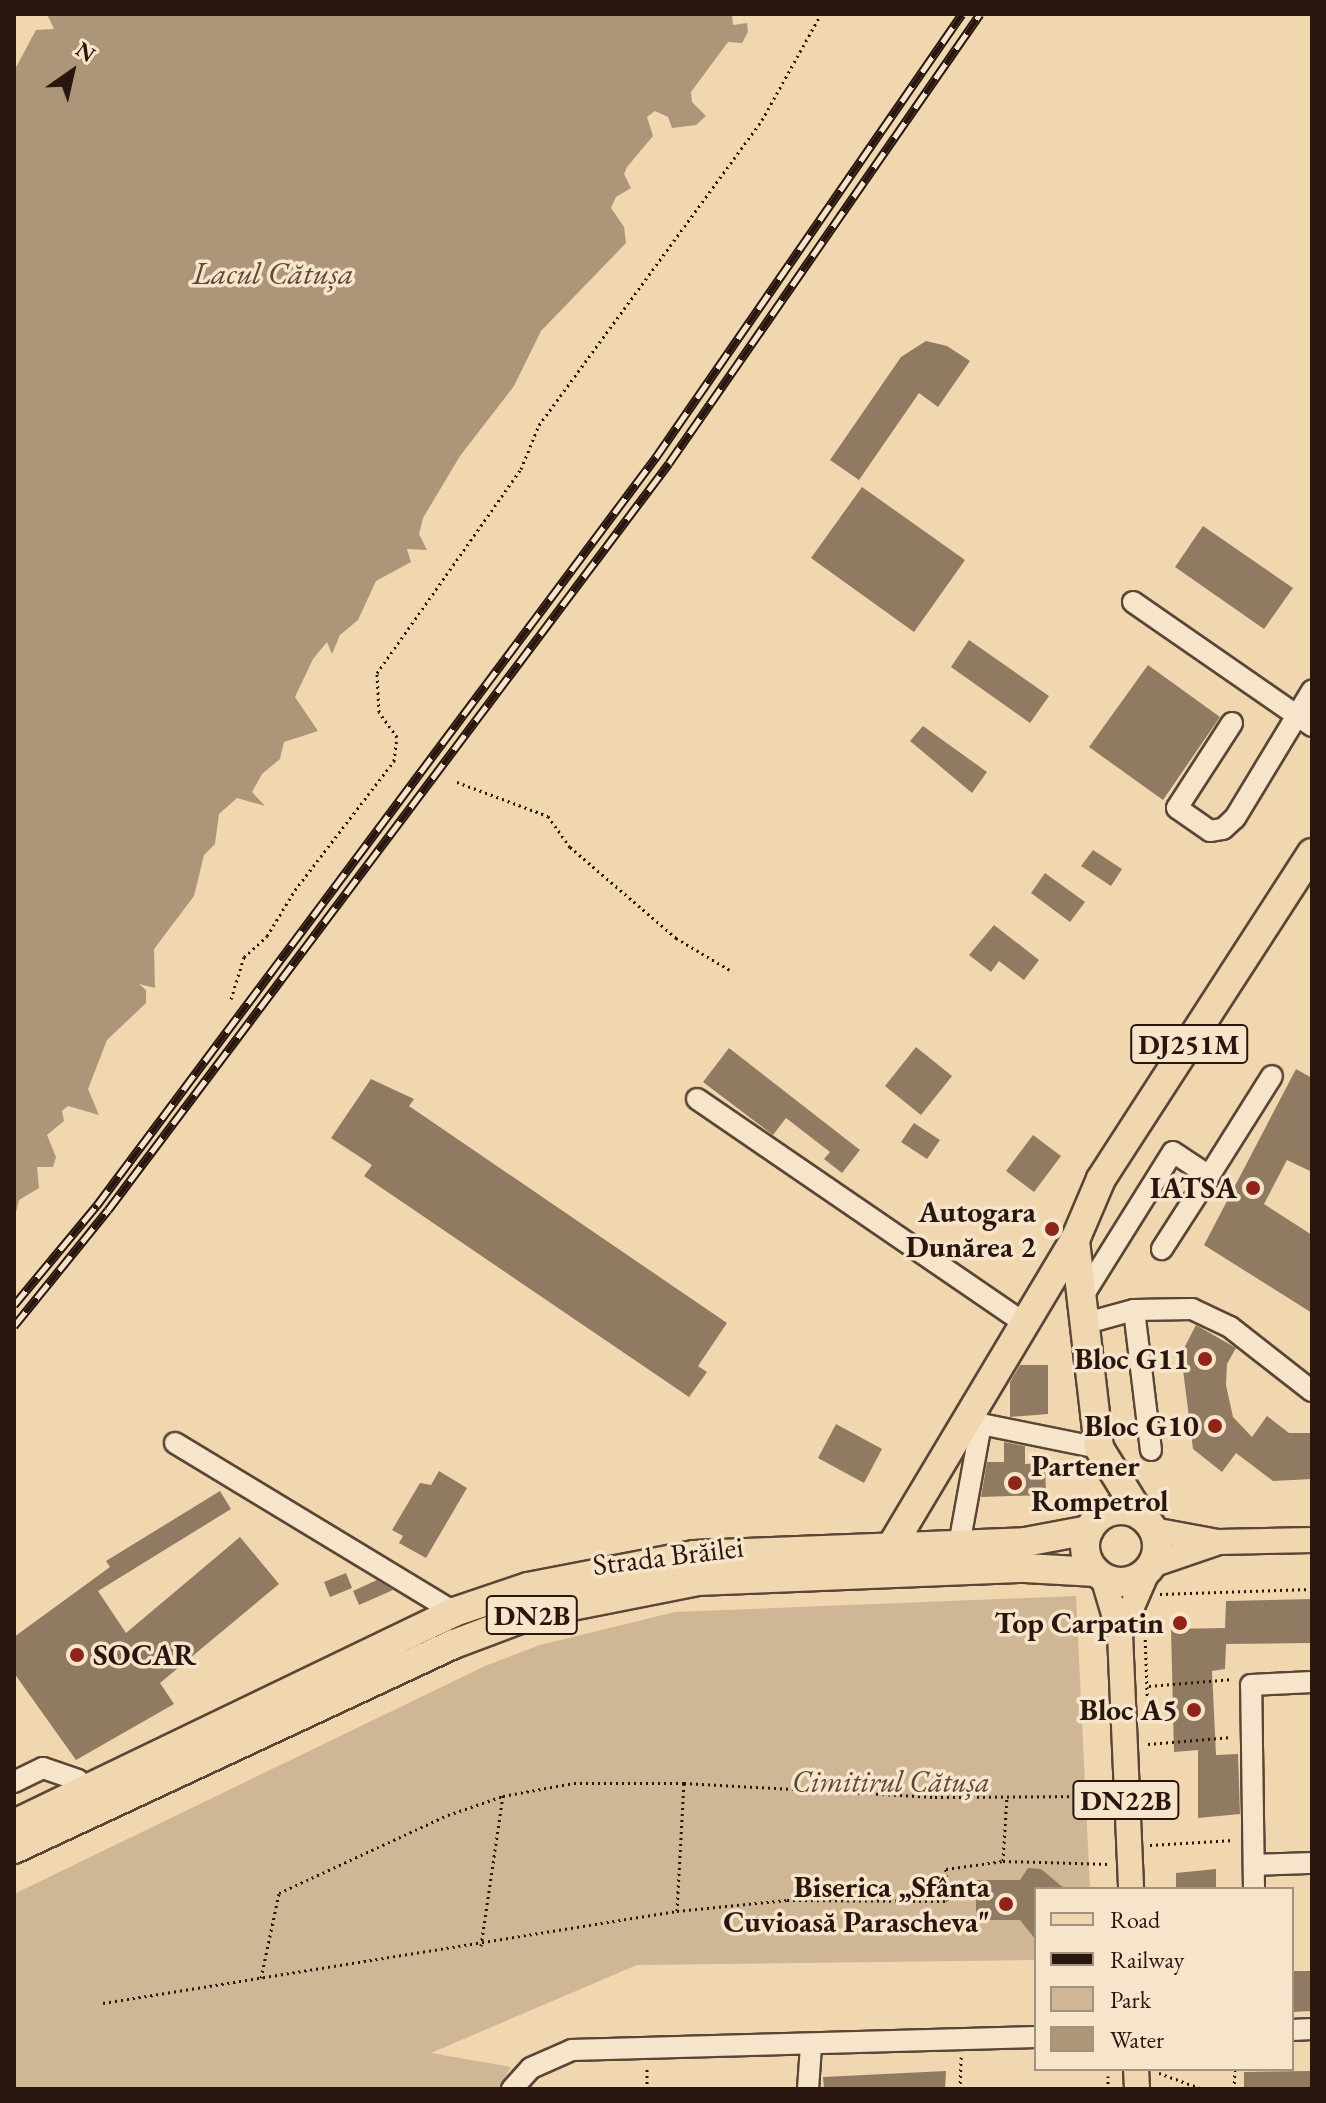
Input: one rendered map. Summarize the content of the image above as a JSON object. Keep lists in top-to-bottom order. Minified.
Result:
{"streets":{"highway":["DJ251M","Strada Brăilei","DN2B"],"main road":["DN22B"]},"crossings":[["DJ251M","Strada Brăilei"],["DJ251M","DN22B"],["Strada Brăilei","DN22B"]],"water":["Lacul Cătușa"],"parks":["Cimitirul Cătușa"],"places":["IATSA","Autogara Dunărea 2","Bloc G11","Bloc G10","Partener Rompetrol","Top Carpatin","SOCAR","Bloc A5","Biserica „Sfânta Cuvioasă Parascheva\""],"legend":["Road","Railway","Park","Water"],"north":"top right"}
